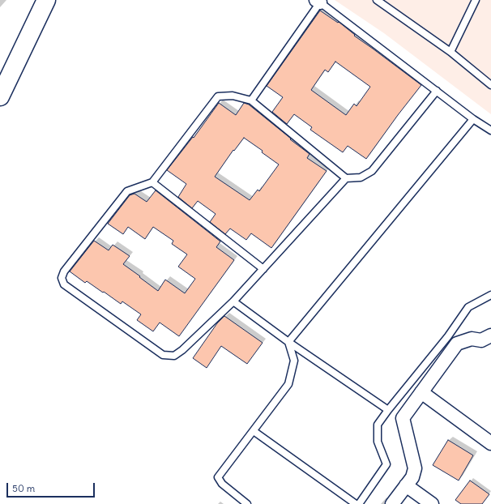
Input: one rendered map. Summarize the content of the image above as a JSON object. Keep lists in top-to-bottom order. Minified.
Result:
{"scale_bar":"50 m"}
